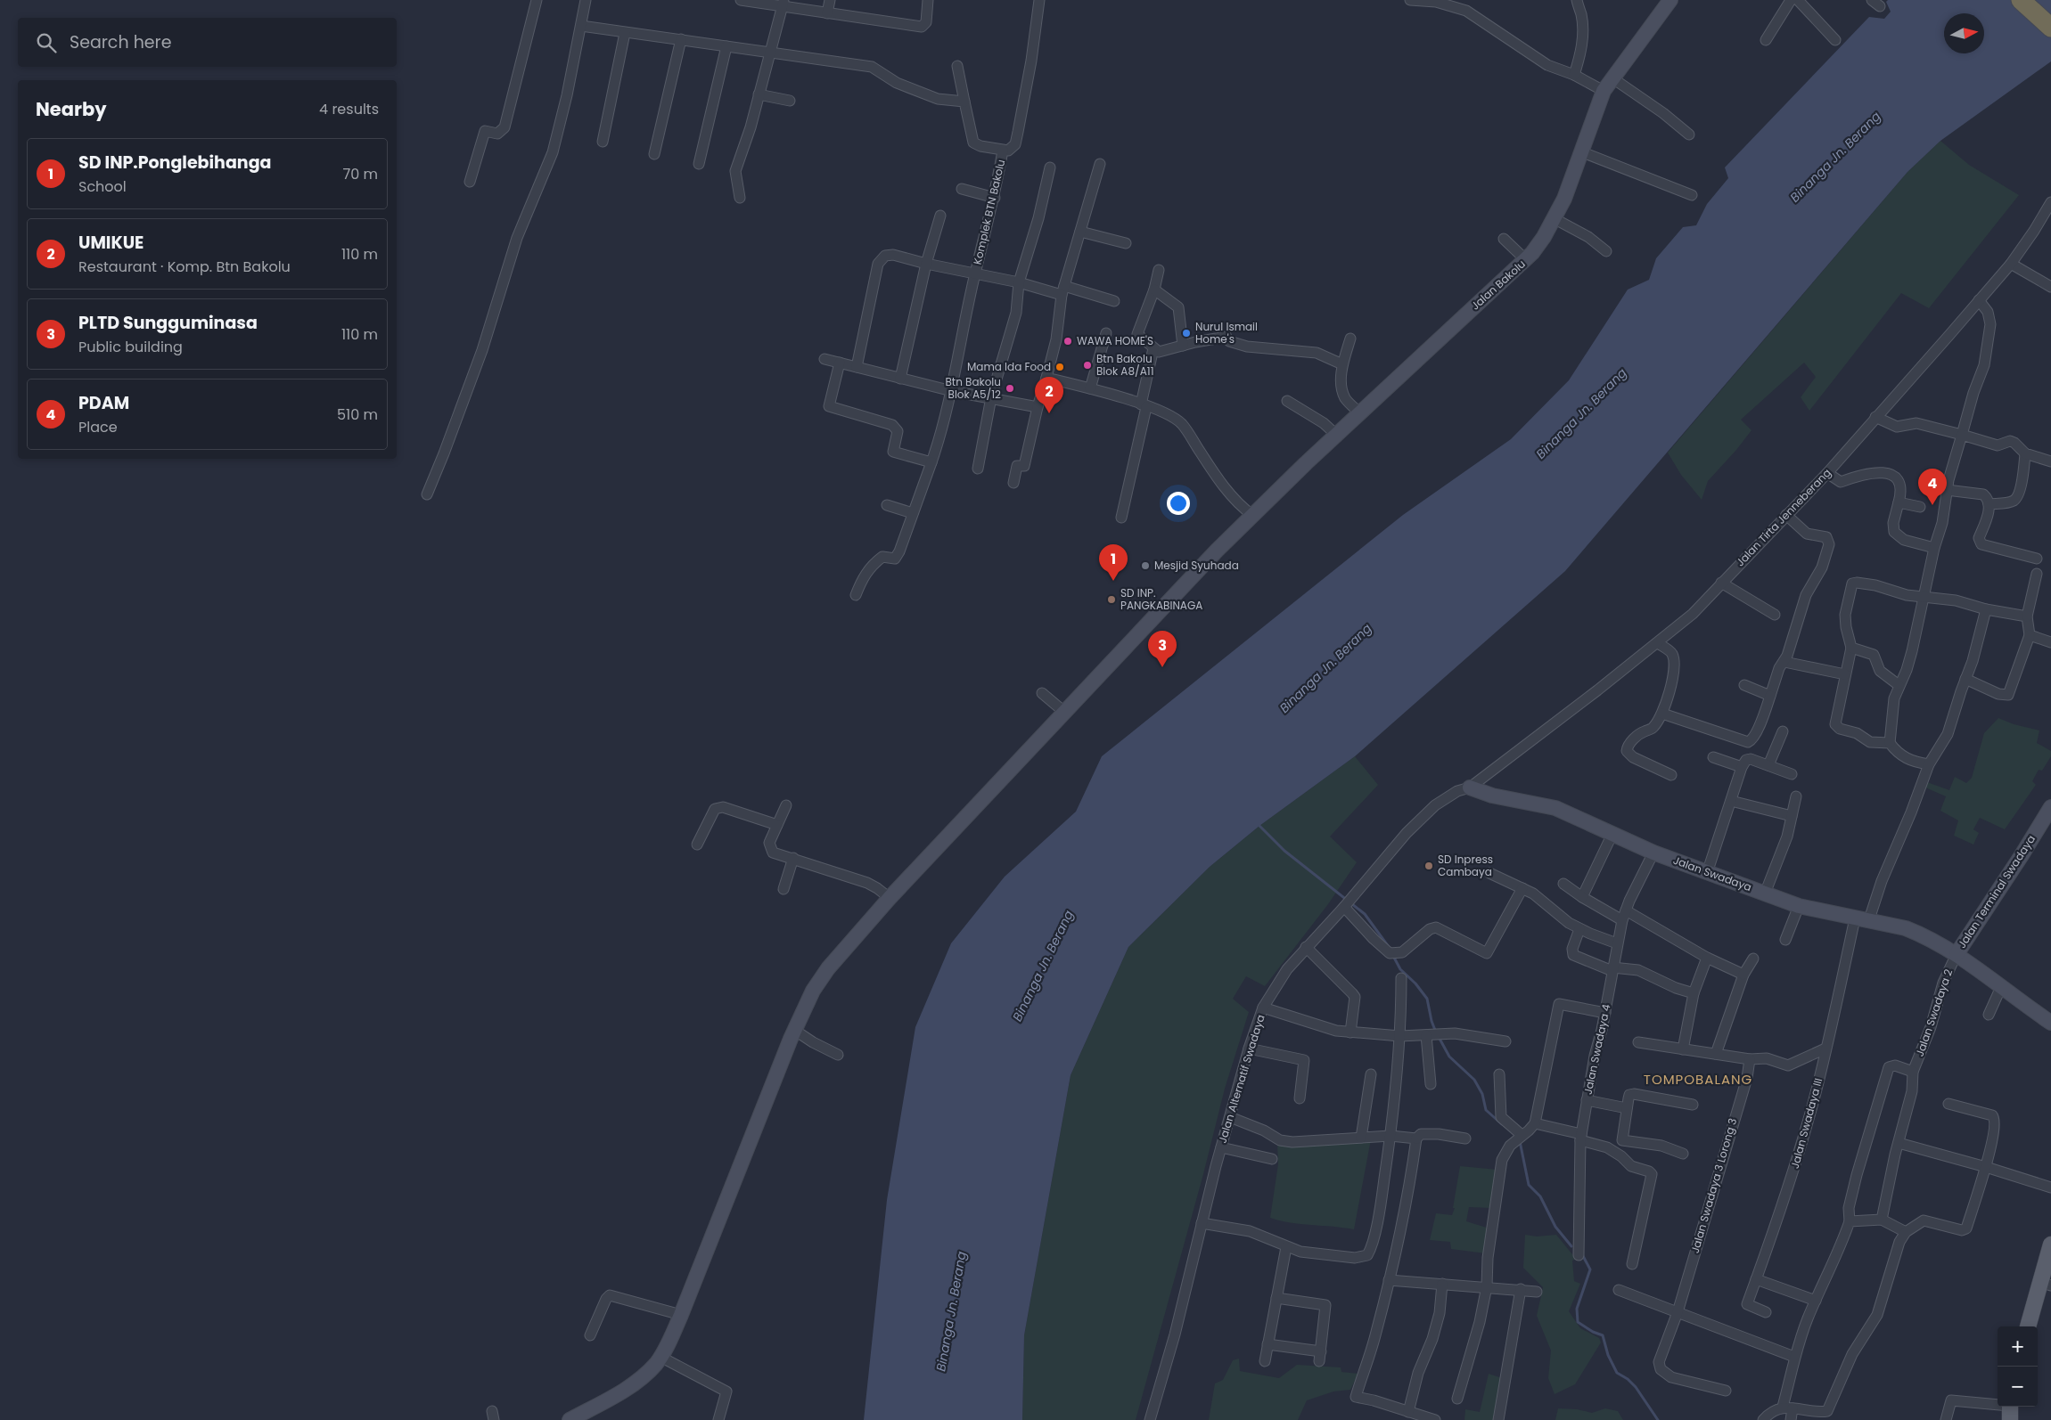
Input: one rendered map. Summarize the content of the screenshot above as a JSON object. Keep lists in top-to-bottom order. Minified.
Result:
{"streets":{"main road":["Jalan Bakolu","Jalan Swadaya","Jalan Terminal Swadaya"],"street":["Komplek BTN Bakolu","Jalan Tirta Jenneberang","Jalan Swadaya 2","Jalan Swadaya 4","Jalan Alternatif Swadaya","Jalan Swadaya III","Jalan Swadaya 3 Lorong 3"]},"crossings":[["Jalan Tirta Jenneberang","Jalan Swadaya"],["Jalan Tirta Jenneberang","Jalan Alternatif Swadaya"],["Jalan Swadaya","Jalan Terminal Swadaya"],["Jalan Swadaya","Jalan Swadaya 2"],["Jalan Swadaya","Jalan Swadaya 4"],["Jalan Swadaya","Jalan Alternatif Swadaya"],["Jalan Swadaya","Jalan Swadaya III"],["Jalan Terminal Swadaya","Jalan Swadaya 2"]],"districts":["TOMPOBALANG"],"water":["Binanga Jn. Berang"],"places":["Nurul Ismail Home's","WAWA HOME'S","Btn Bakolu Blok A8/A11","Mama Ida Food","Btn Bakolu Blok A5/12","Mesjid Syuhada","SD INP. PANGKABINAGA","SD Inpress Cambaya"],"north":"right","page":{"search":"Search here","heading":["Nearby","4 results"],"list":[{"mark":"1","name":"SD INP.Ponglebihanga","note":"School","value":"70 m"},{"mark":"2","name":"UMIKUE","note":"Restaurant · Komp. Btn Bakolu","value":"110 m"},{"mark":"3","name":"PLTD Sungguminasa","note":"Public building","value":"110 m"},{"mark":"4","name":"PDAM","note":"Place","value":"510 m"}],"pins":["2","4","1","3"],"map_buttons":["+","−"]}}
